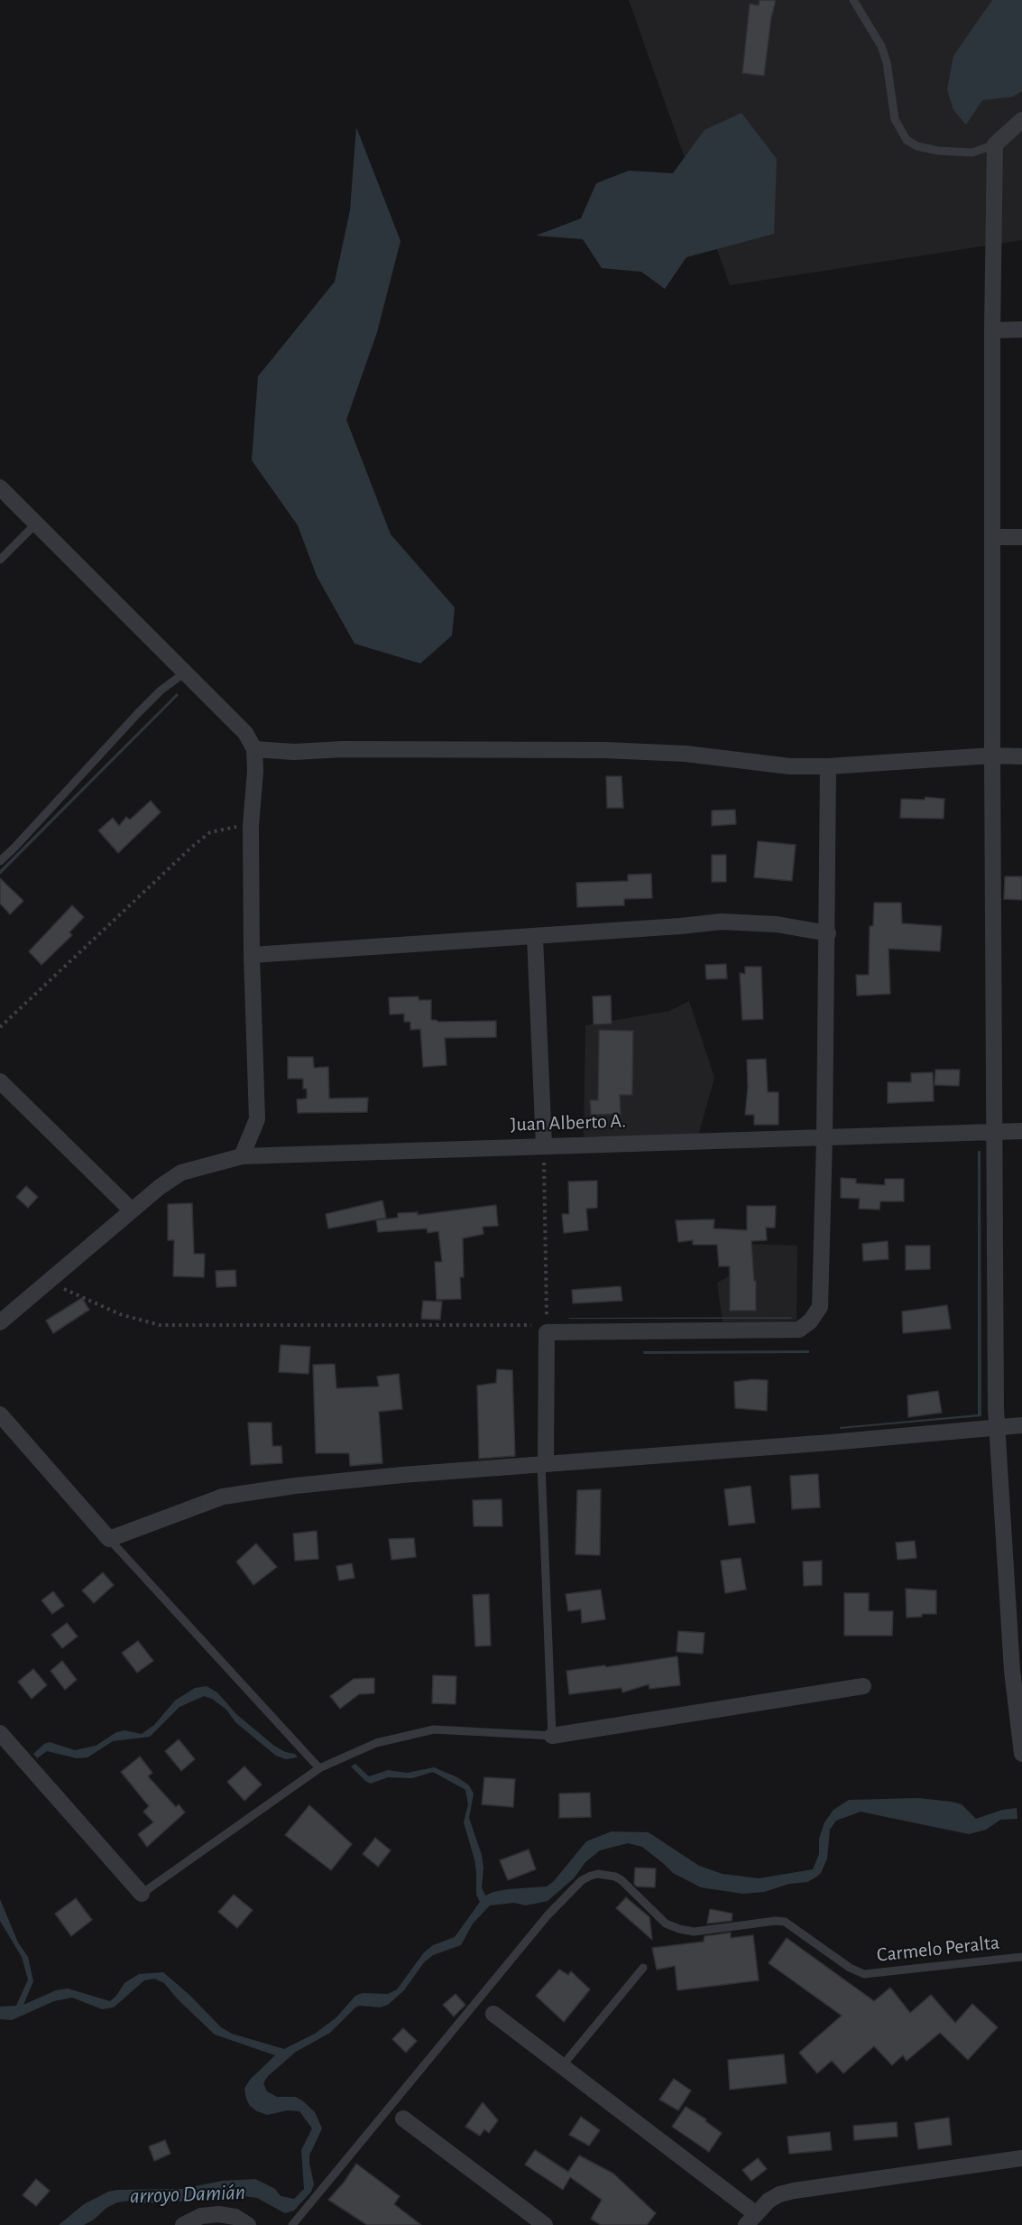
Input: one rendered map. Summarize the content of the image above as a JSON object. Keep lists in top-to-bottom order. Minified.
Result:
{"streets":{"street":["Juan Alberto A."],"lane":["Carmelo Peralta"]},"water":["arroyo Damián"]}
